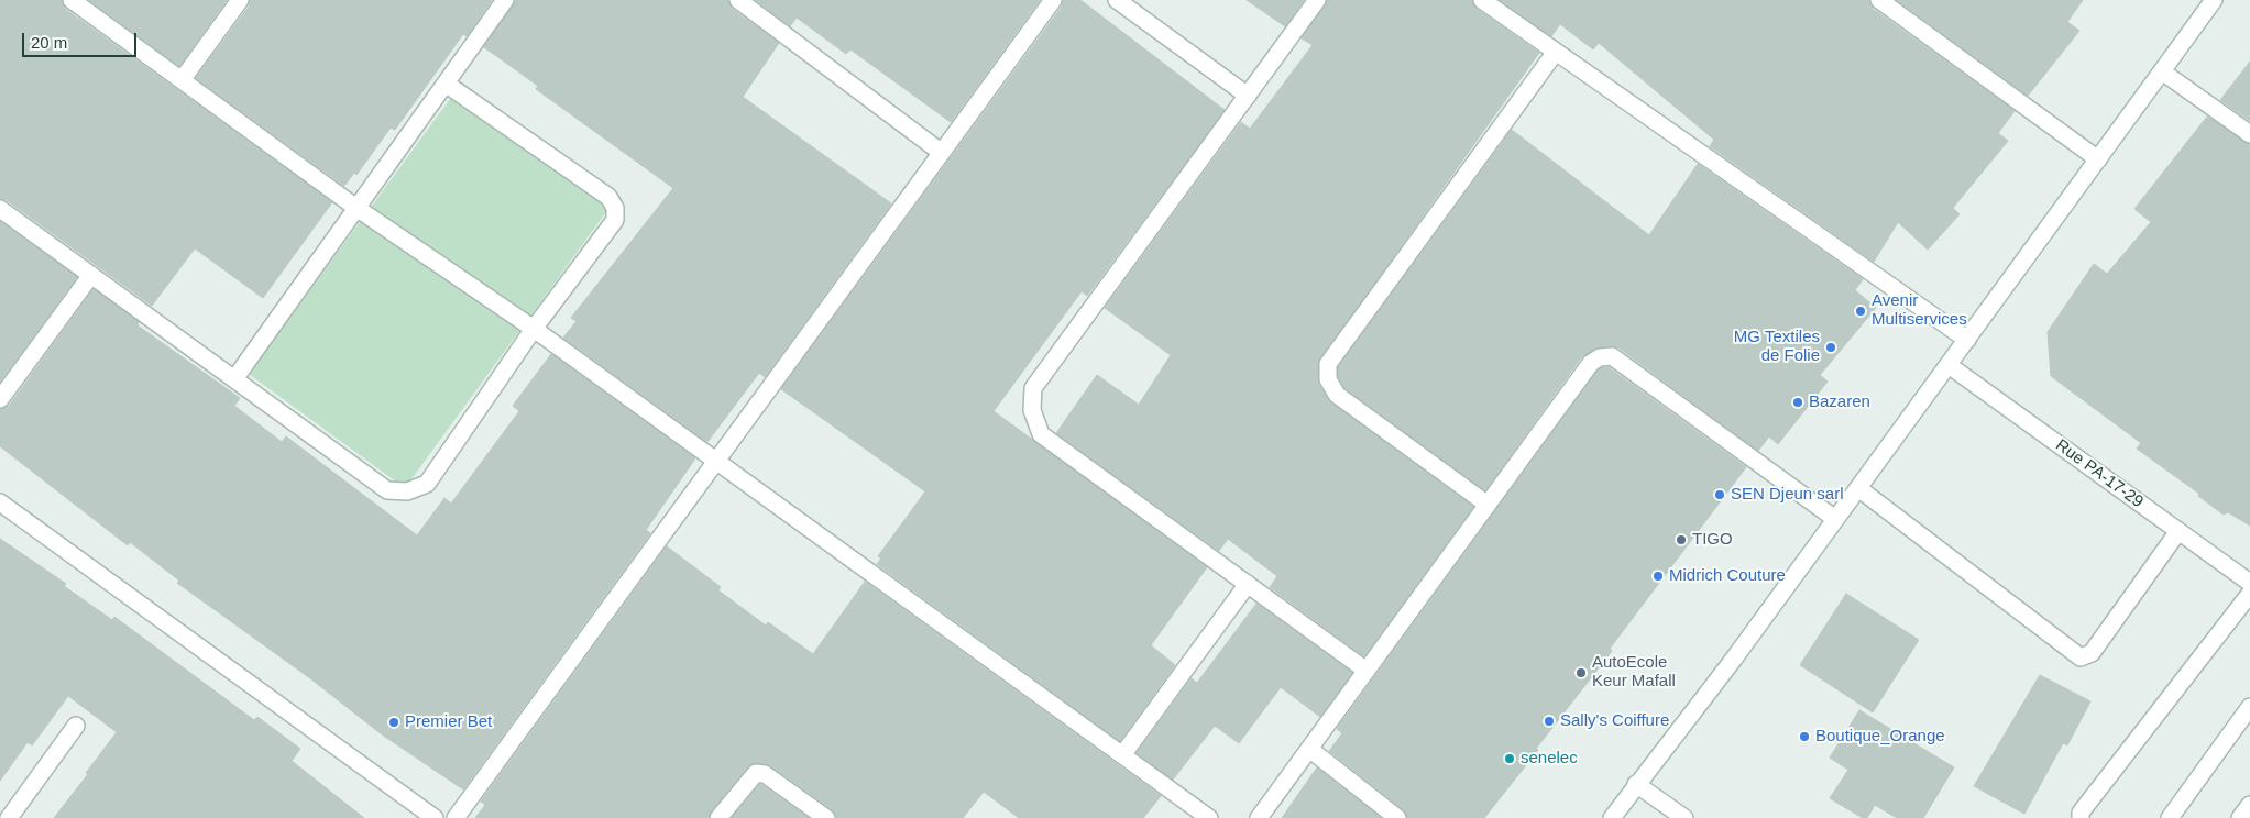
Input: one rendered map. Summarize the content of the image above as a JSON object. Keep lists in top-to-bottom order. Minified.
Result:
{"streets":{"street":["Rue PA-17-29"]},"places":["Avenir Multiservices","MG Textiles de Folie","Bazaren","SEN Djeun sarl","TIGO","Midrich Couture","AutoEcole Keur Mafall","Sally's Coiffure","Premier Bet","Boutique_Orange","senelec"],"scale_bar":"20 m"}
